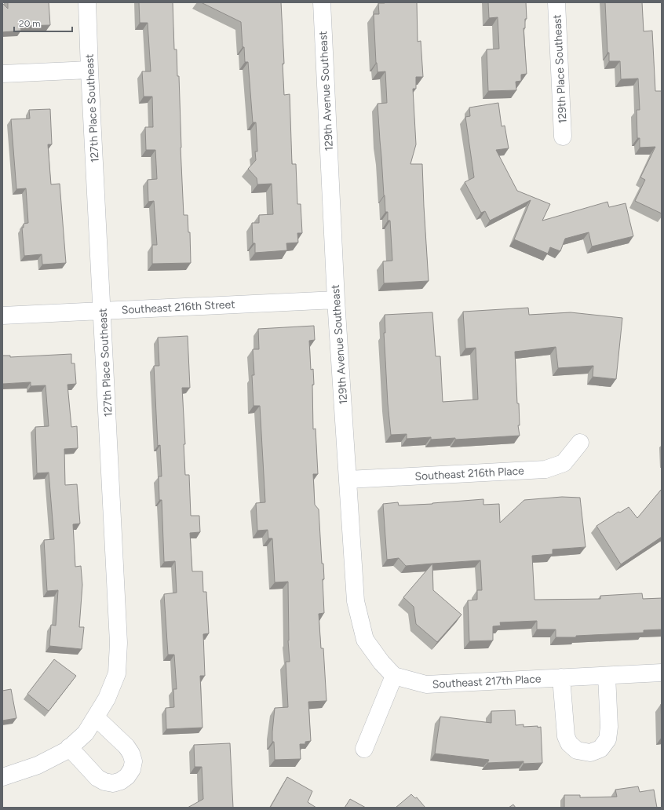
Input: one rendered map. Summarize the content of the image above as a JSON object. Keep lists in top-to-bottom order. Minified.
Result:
{"streets":{"street":["129th Place Southeast","129th Avenue Southeast","127th Place Southeast","Southeast 216th Street","Southeast 216th Place","Southeast 217th Place"]},"crossings":[["129th Avenue Southeast","Southeast 216th Street"],["129th Avenue Southeast","Southeast 216th Place"],["129th Avenue Southeast","Southeast 217th Place"],["127th Place Southeast","Southeast 216th Street"]],"scale_bar":"20 m"}
